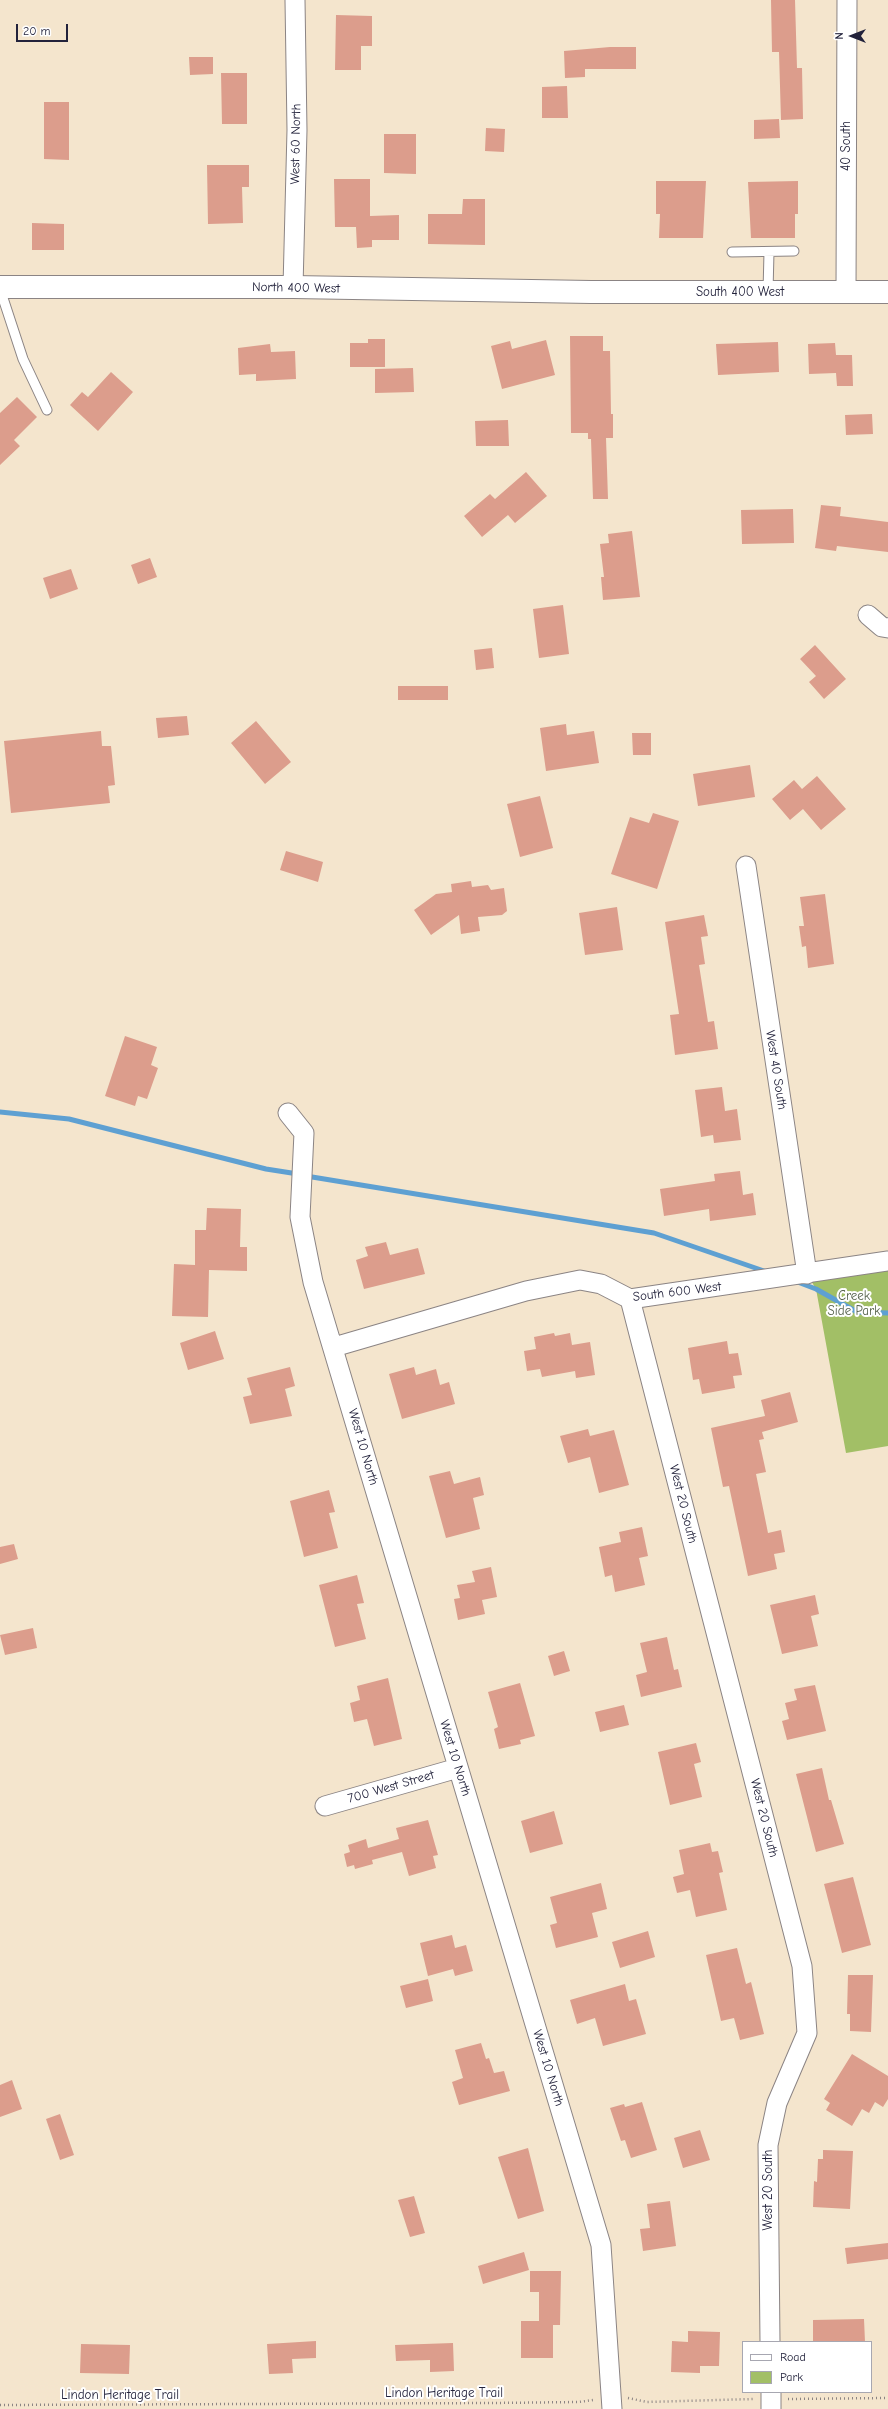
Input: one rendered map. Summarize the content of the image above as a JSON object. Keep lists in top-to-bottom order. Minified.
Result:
{"streets":{"street":["West 60 North","40 South","North 400 West","South 400 West","West 40 South","South 600 West","West 10 North","West 20 South","700 West Street"],"path":["Lindon Heritage Trail"]},"crossings":[["West 60 North","North 400 West"],["40 South","South 400 West"],["North 400 West","South 400 West"],["West 40 South","South 600 West"],["South 600 West","West 10 North"],["South 600 West","West 20 South"],["West 10 North","700 West Street"],["West 10 North","Lindon Heritage Trail"]],"parks":["Creek Side Park"],"legend":["Road","Park"],"scale_bar":"20 m","north":"left"}
